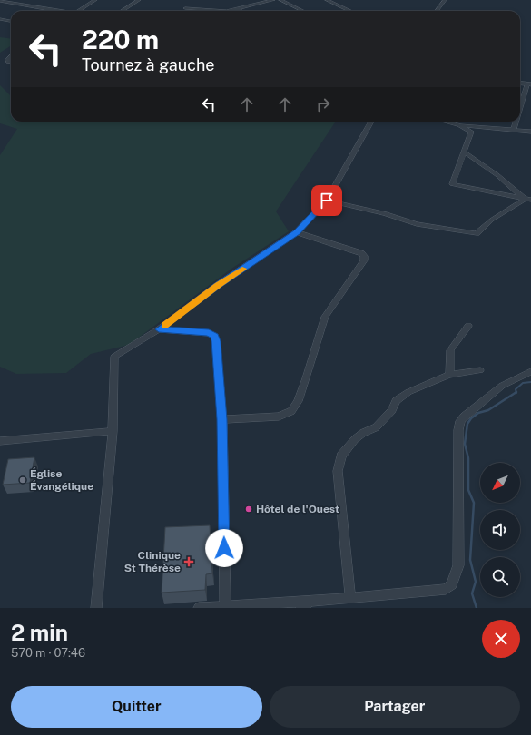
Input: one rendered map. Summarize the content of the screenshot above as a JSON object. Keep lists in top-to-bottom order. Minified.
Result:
{"places":{"other":["Église Évangélique","Hôtel de l'Ouest"],"health":["Clinique St Thérèse"]},"north":"bottom left","page":{"turn":["220 m","Tournez à gauche"],"heading":["2 min","570 m · 07:46"],"buttons":["Quitter","Partager"]}}
